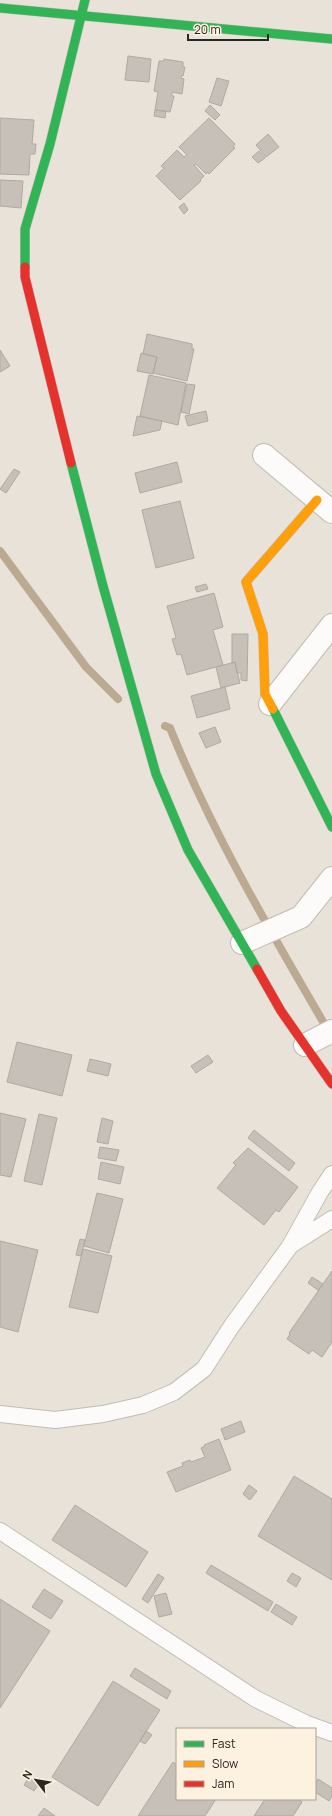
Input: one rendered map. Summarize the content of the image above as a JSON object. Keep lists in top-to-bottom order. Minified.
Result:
{"legend":["Fast","Slow","Jam"],"scale_bar":"20 m","north":"top left"}
